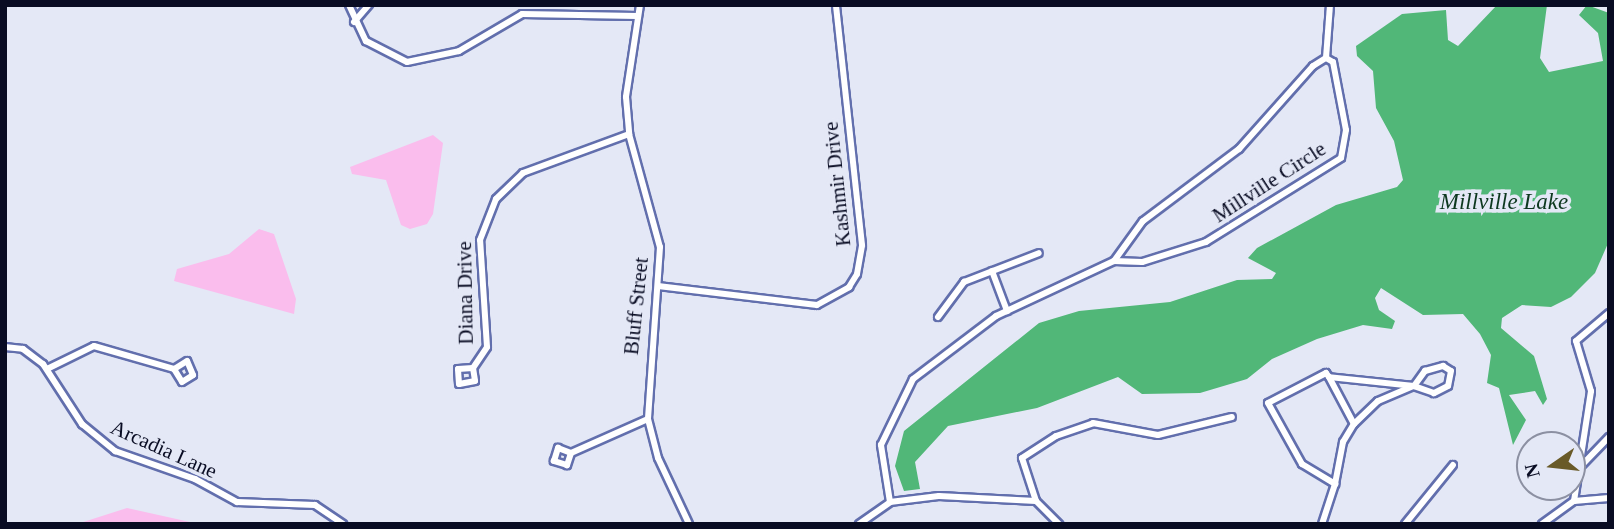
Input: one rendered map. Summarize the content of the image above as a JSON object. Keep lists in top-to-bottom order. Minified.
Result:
{"streets":{"street":["Millville Circle","Kashmir Drive","Diana Drive","Bluff Street","Arcadia Lane"]},"crossings":[["Kashmir Drive","Bluff Street"],["Diana Drive","Bluff Street"]],"water":["Millville Lake"],"north":"left"}
